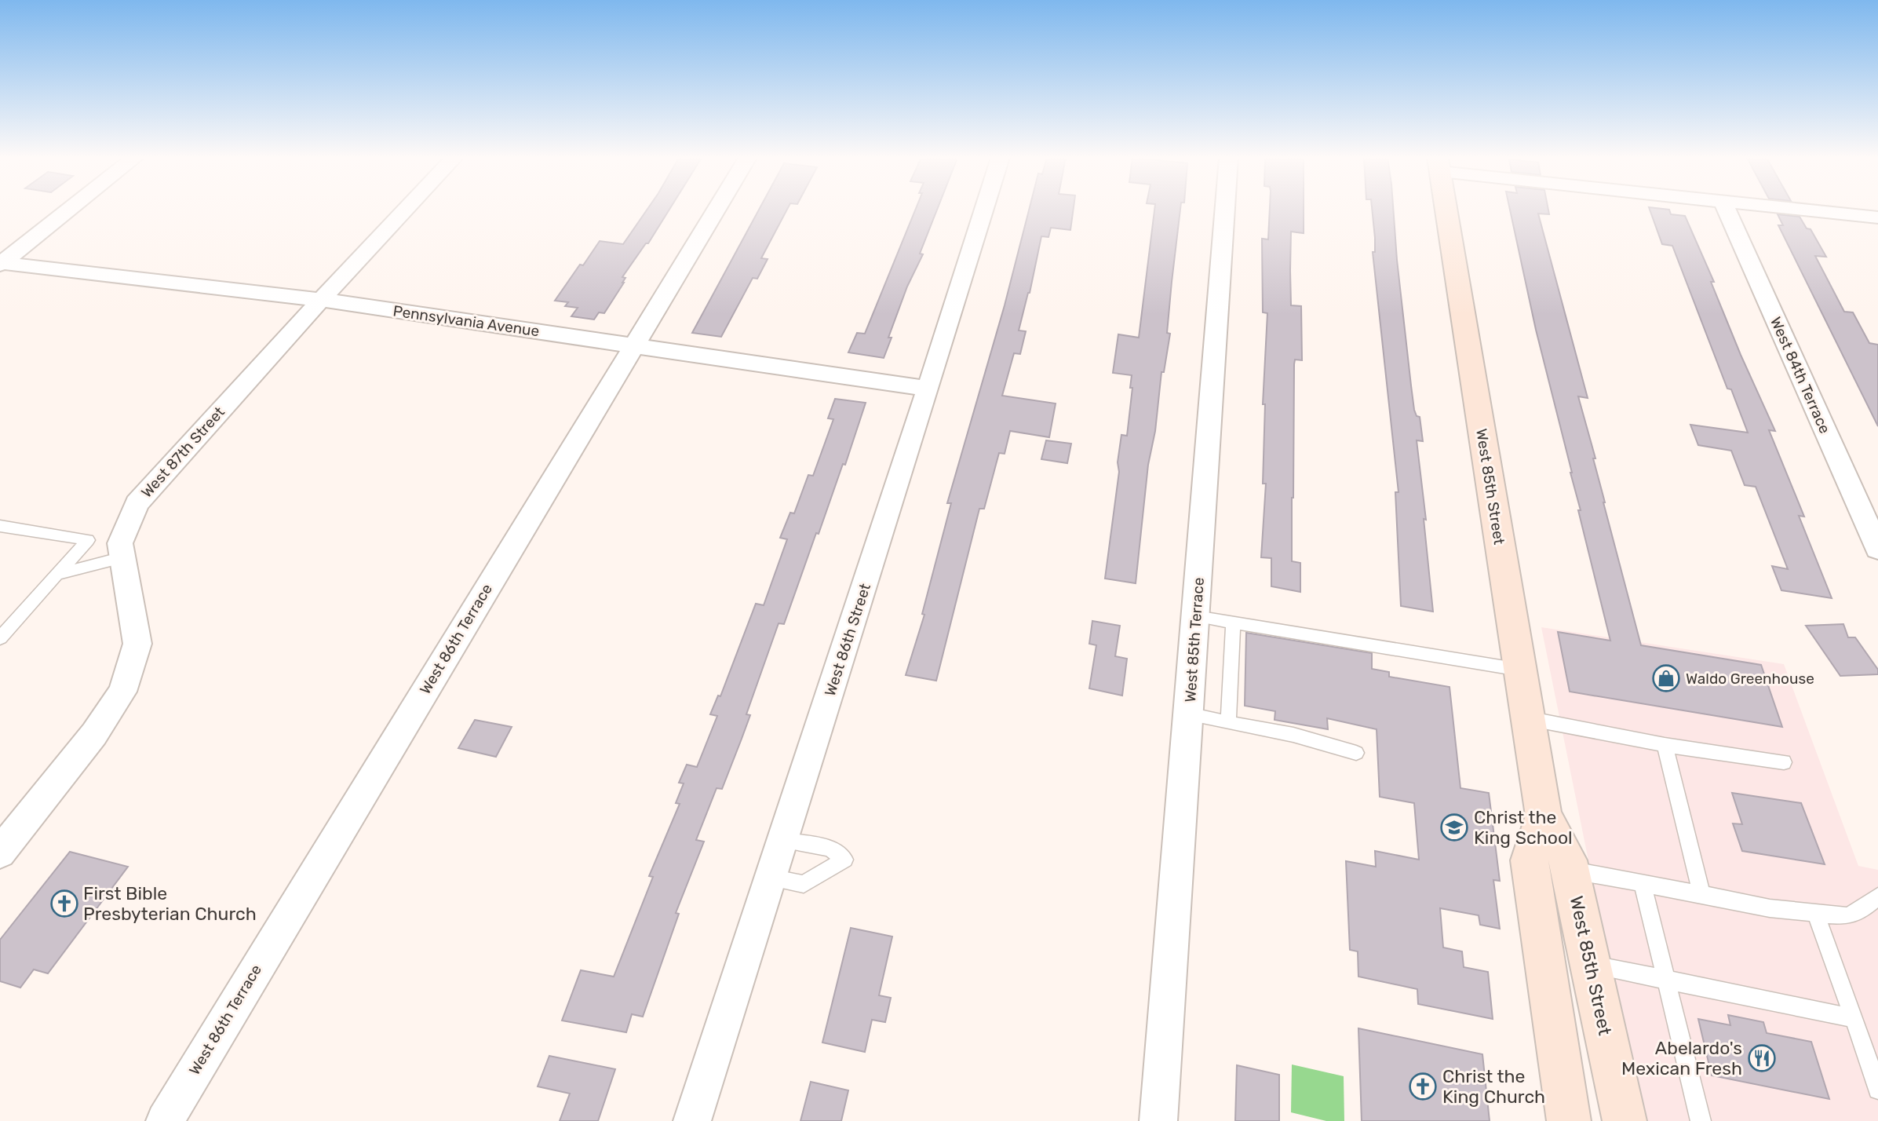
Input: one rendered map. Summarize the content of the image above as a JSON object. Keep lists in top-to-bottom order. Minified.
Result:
{"streets":{"main road":["West 85th Street"],"street":["Pennsylvania Avenue","West 84th Terrace","West 87th Street","West 86th Terrace","West 86th Street","West 85th Terrace"]},"crossings":[["Pennsylvania Avenue","West 87th Street"],["Pennsylvania Avenue","West 86th Terrace"],["Pennsylvania Avenue","West 86th Street"]],"places":{"shop":["Waldo Greenhouse"],"school or university":["Christ the King School"],"church":["First Bible Presbyterian Church","Christ the King Church"],"restaurant":["Abelardo's Mexican Fresh"]}}
